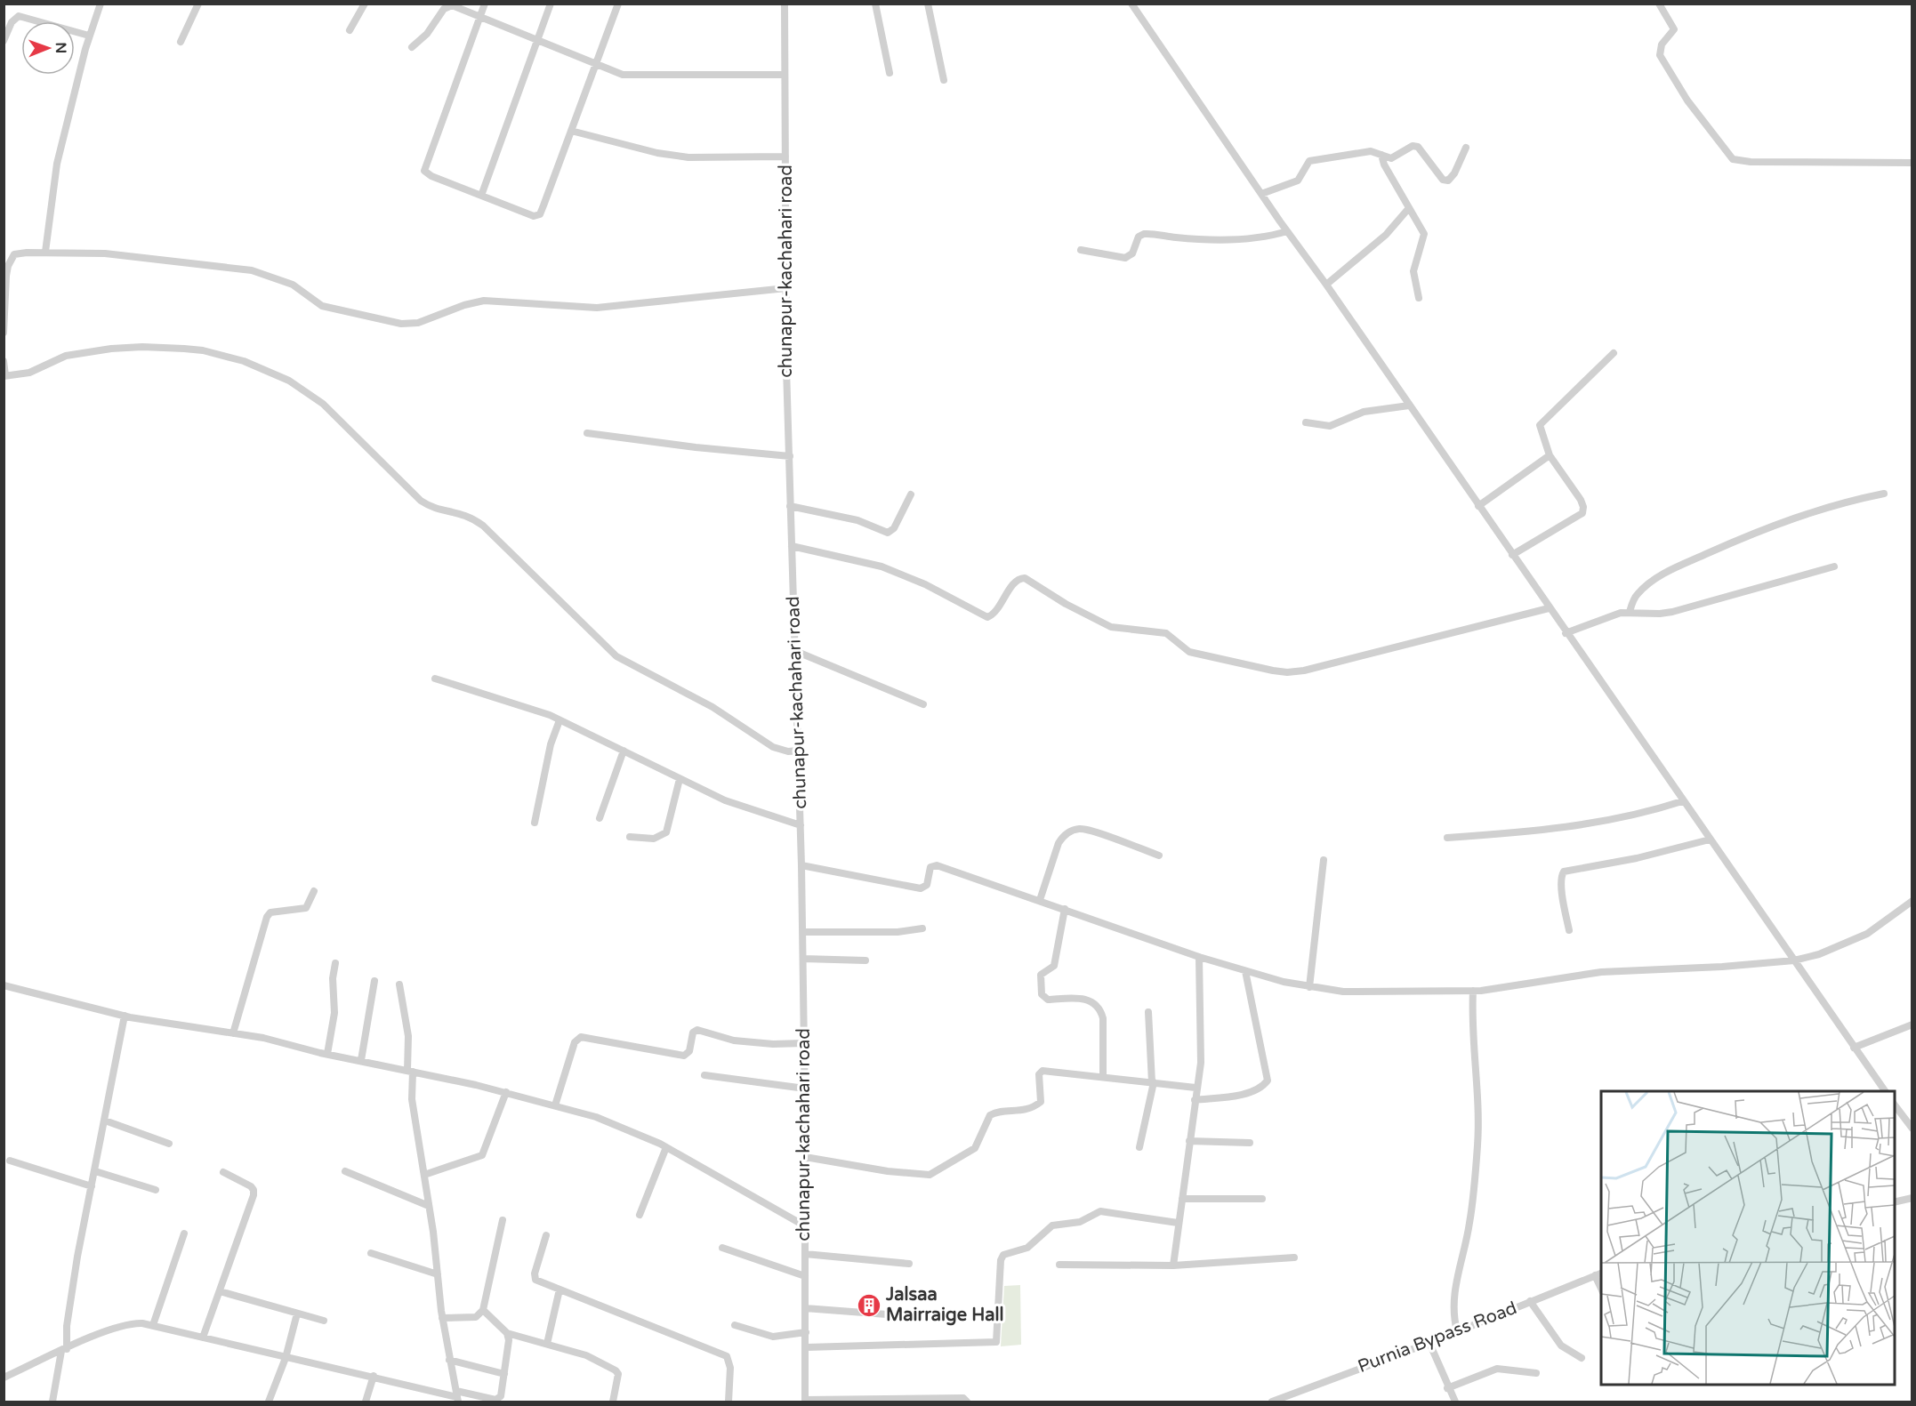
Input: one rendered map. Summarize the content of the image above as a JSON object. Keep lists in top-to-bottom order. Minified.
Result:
{"streets":{"street":["chunapur-kachahari road","Purnia Bypass Road"]},"places":{"building":["Jalsaa Mairraige Hall"]},"north":"right"}
